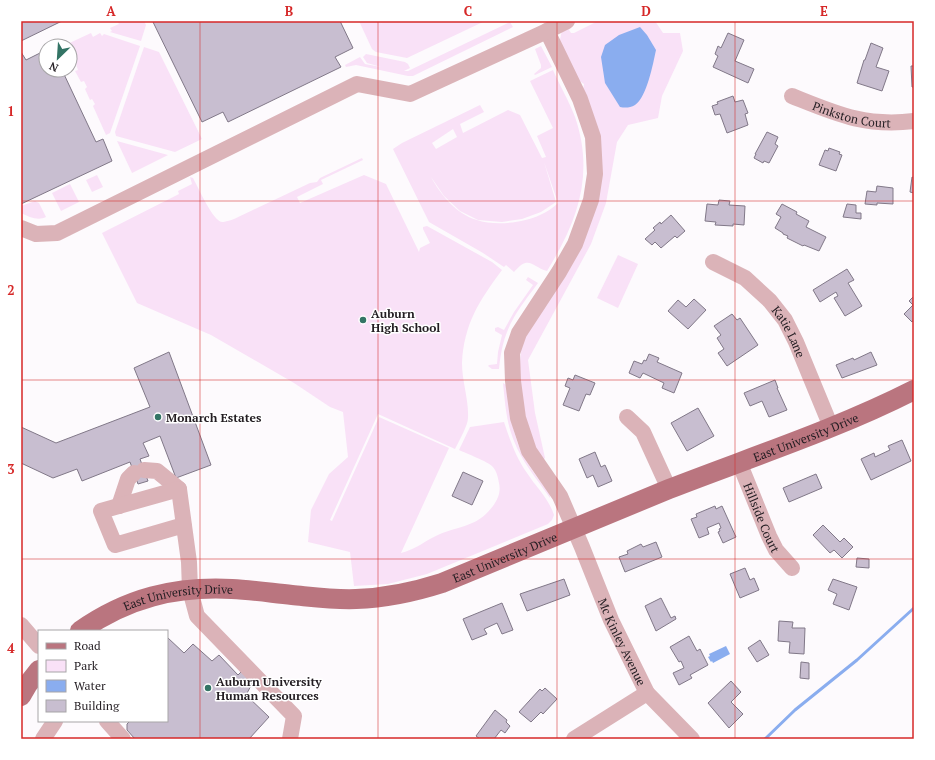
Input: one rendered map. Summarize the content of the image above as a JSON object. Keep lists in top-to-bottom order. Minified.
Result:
{"streets":{"main road":["East University Drive"],"street":["Pinkston Court","Katie Lane","Hillside Court","Mc Kinley Avenue"]},"crossings":[["Katie Lane","East University Drive"],["East University Drive","Hillside Court"],["East University Drive","Mc Kinley Avenue"]],"places":["Auburn High School","Monarch Estates","Auburn University Human Resources"],"legend":["Road","Park","Water","Building"],"north":"bottom left","grid":{"columns":["A","B","C","D","E"],"rows":["1","2","3","4"]}}
